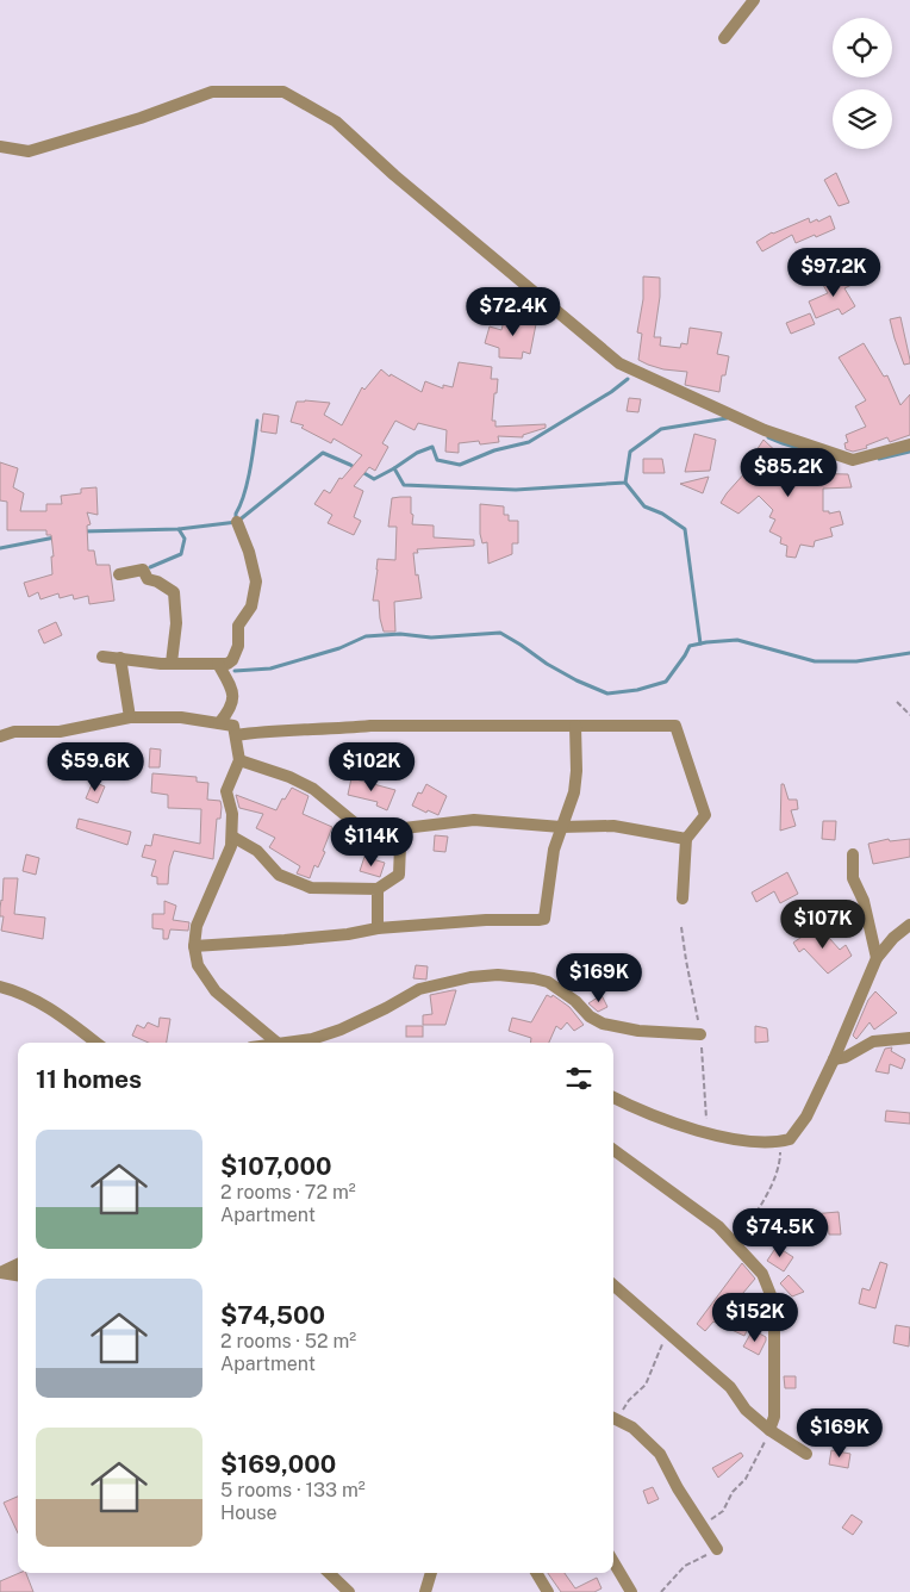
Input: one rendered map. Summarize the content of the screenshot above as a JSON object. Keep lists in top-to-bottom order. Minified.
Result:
{"page":{"price":["$97.2K","$72.4K","$85.2K","$59.6K","$102K","$114K","$107K","$169K","$74.5K","$152K","$169K"],"heading":"11 homes","list":[{"name":"$107,000","note":"2 rooms · 72 m² · Apartment"},{"name":"$74,500","note":"2 rooms · 52 m² · Apartment"},{"name":"$169,000","note":"5 rooms · 133 m² · House"}]}}
